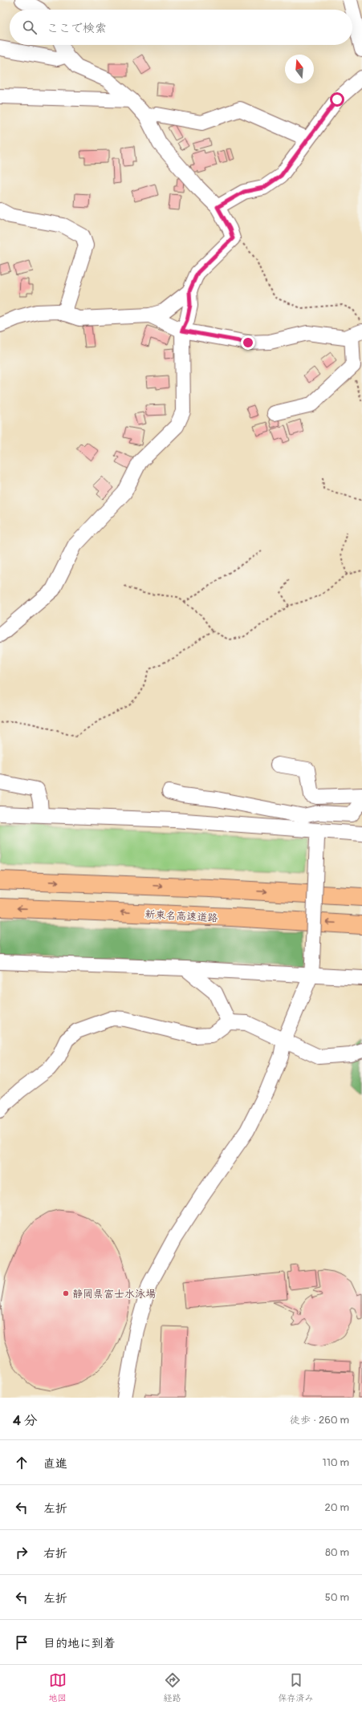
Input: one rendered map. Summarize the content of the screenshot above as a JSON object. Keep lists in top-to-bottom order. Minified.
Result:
{"streets":{"highway":["新東名高速道路"]},"places":["静岡県富士水泳場"],"north":"top","page":{"search":"ここで検索","heading":["4 分","徒歩 · 260 m"],"list":[["直進","110 m"],["左折","20 m"],["右折","80 m"],["左折","50 m"],"目的地に到着"],"nav":["地図","経路","保存済み"]}}
